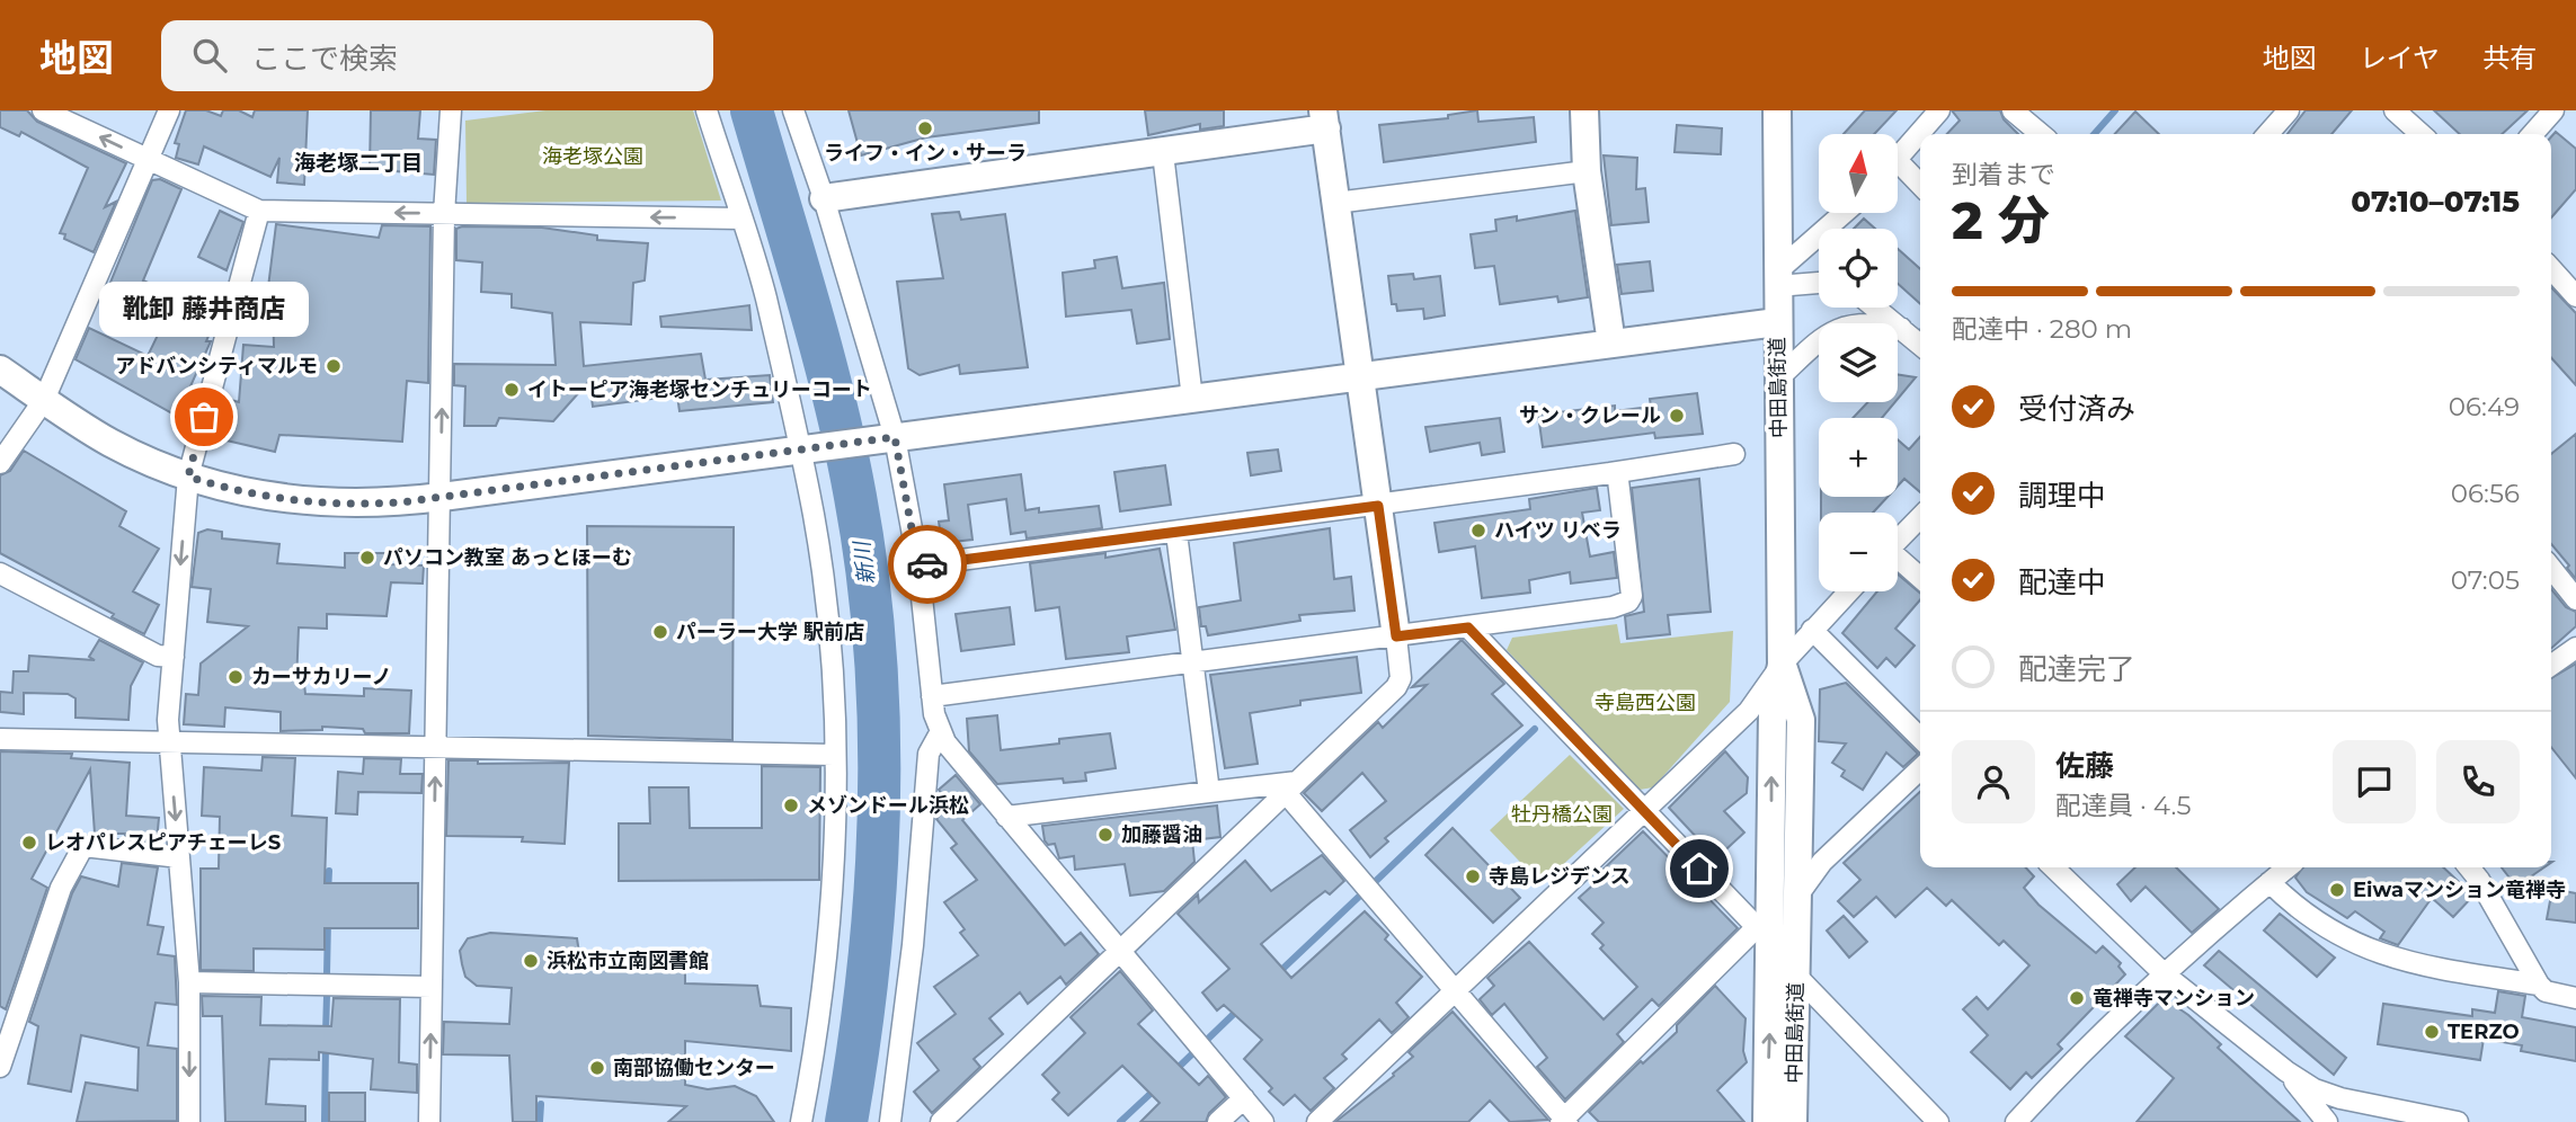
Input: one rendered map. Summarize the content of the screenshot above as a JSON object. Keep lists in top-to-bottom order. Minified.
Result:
{"streets":{"street":["中田島街道"]},"districts":["海老塚二丁目"],"water":["新川"],"parks":["海老塚公園","寺島西公園","牡丹橋公園"],"places":["ライフ・イン・サーラ","アドバンシティマルモ","イトーピア海老塚センチュリーコート","サン・クレール","靴卸 藤井商店","ハイツ リベラ","パソコン教室 あっとほーむ","パーラー大学 駅前店","カーサカリーノ","メゾンドール浜松","加藤醤油","レオパレスピアチェーレS","寺島レジデンス","Eiwaマンション竜禅寺","浜松市立南図書館","竜禅寺マンション","TERZO","南部協働センター"],"north":"top","page":{"header":"地図","search":"ここで検索","nav":["地図","レイヤ","共有"],"map_buttons":["+","−"],"heading":["2 分","到着まで","07:10–07:15"],"panel":["佐藤","配達員 · 4.5"],"bar":"配達中 · 280 m","bubble":"靴卸 藤井商店","list":[["受付済み","06:49"],["調理中","06:56"],["配達中","07:05"],"配達完了"]}}
